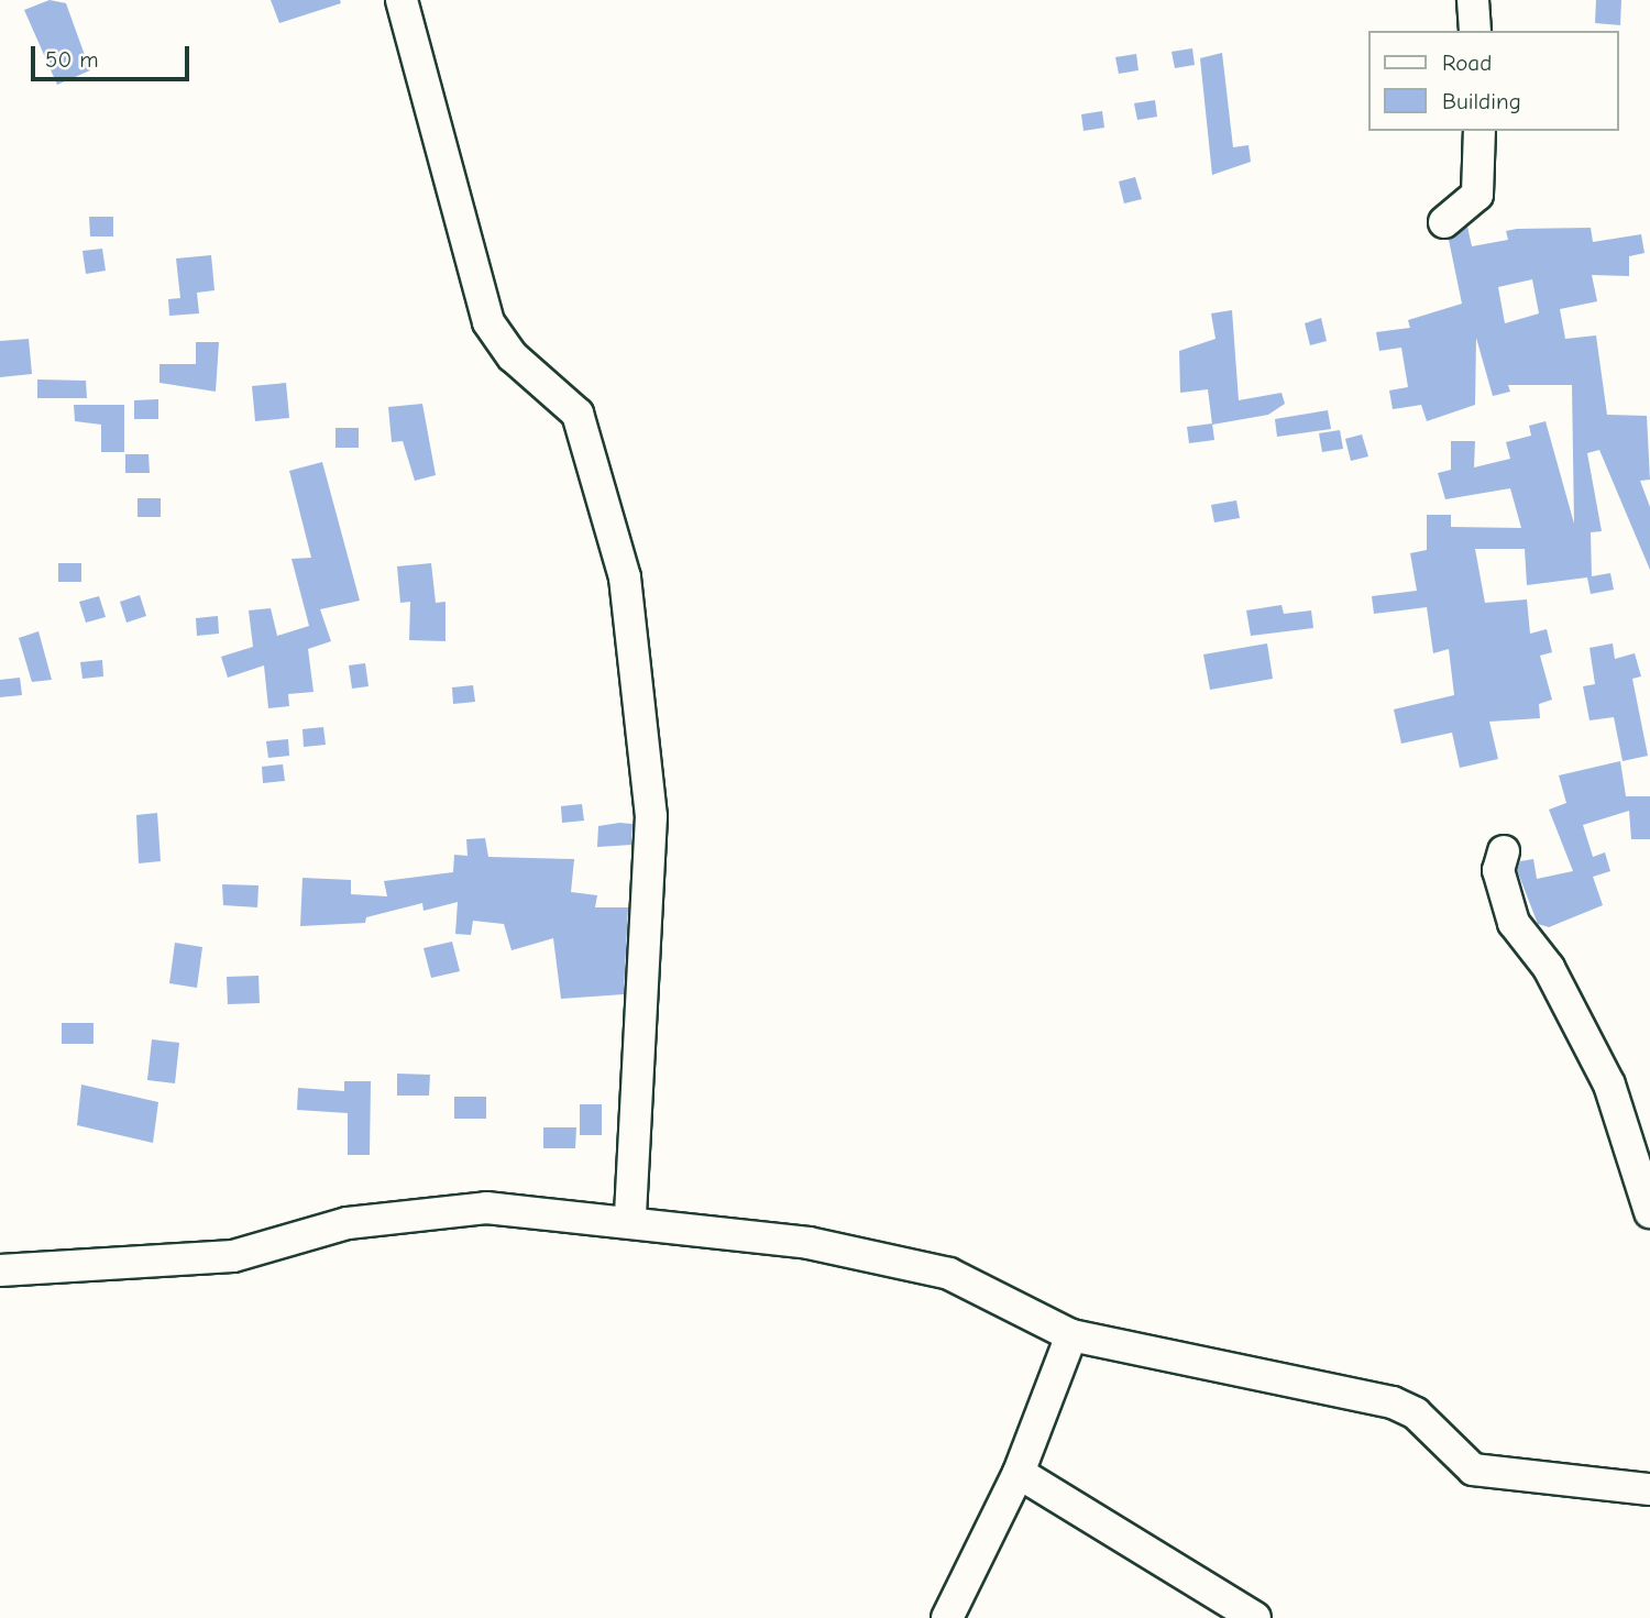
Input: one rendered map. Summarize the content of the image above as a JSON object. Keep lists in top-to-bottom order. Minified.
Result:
{"legend":["Road","Building"],"scale_bar":"50 m"}
